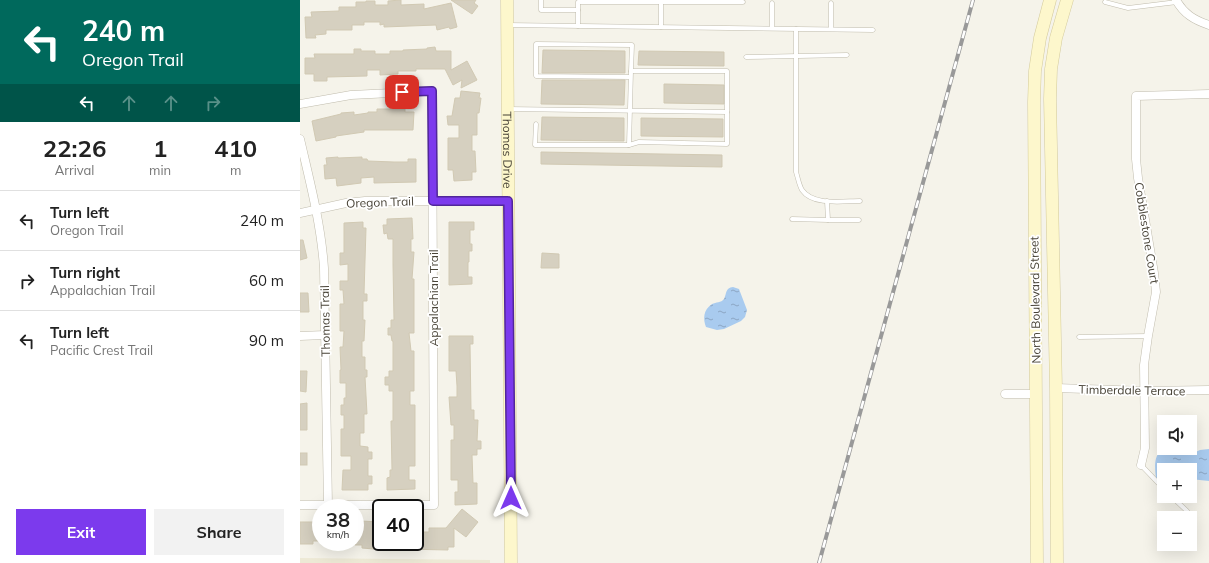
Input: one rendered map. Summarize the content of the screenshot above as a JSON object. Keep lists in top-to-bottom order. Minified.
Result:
{"streets":{"main road":["Thomas Drive","North Boulevard Street"],"street":["Oregon Trail","Cobblestone Court","Appalachian Trail","Thomas Trail","Timberdale Terrace"]},"crossings":[["Thomas Drive","Oregon Trail"],["Oregon Trail","Appalachian Trail"],["Oregon Trail","Thomas Trail"],["Cobblestone Court","Timberdale Terrace"],["North Boulevard Street","Timberdale Terrace"]],"page":{"turn":["240 m","Oregon Trail"],"eta":["22:26","Arrival","1","min","410","m"],"list":[{"name":"Turn left","note":"Oregon Trail","value":"240 m"},{"name":"Turn right","note":"Appalachian Trail","value":"60 m"},{"name":"Turn left","note":"Pacific Crest Trail","value":"90 m"}],"map_buttons":["+","−"],"speed":"38 km/h","limit":"40","buttons":["Exit","Share"]}}
